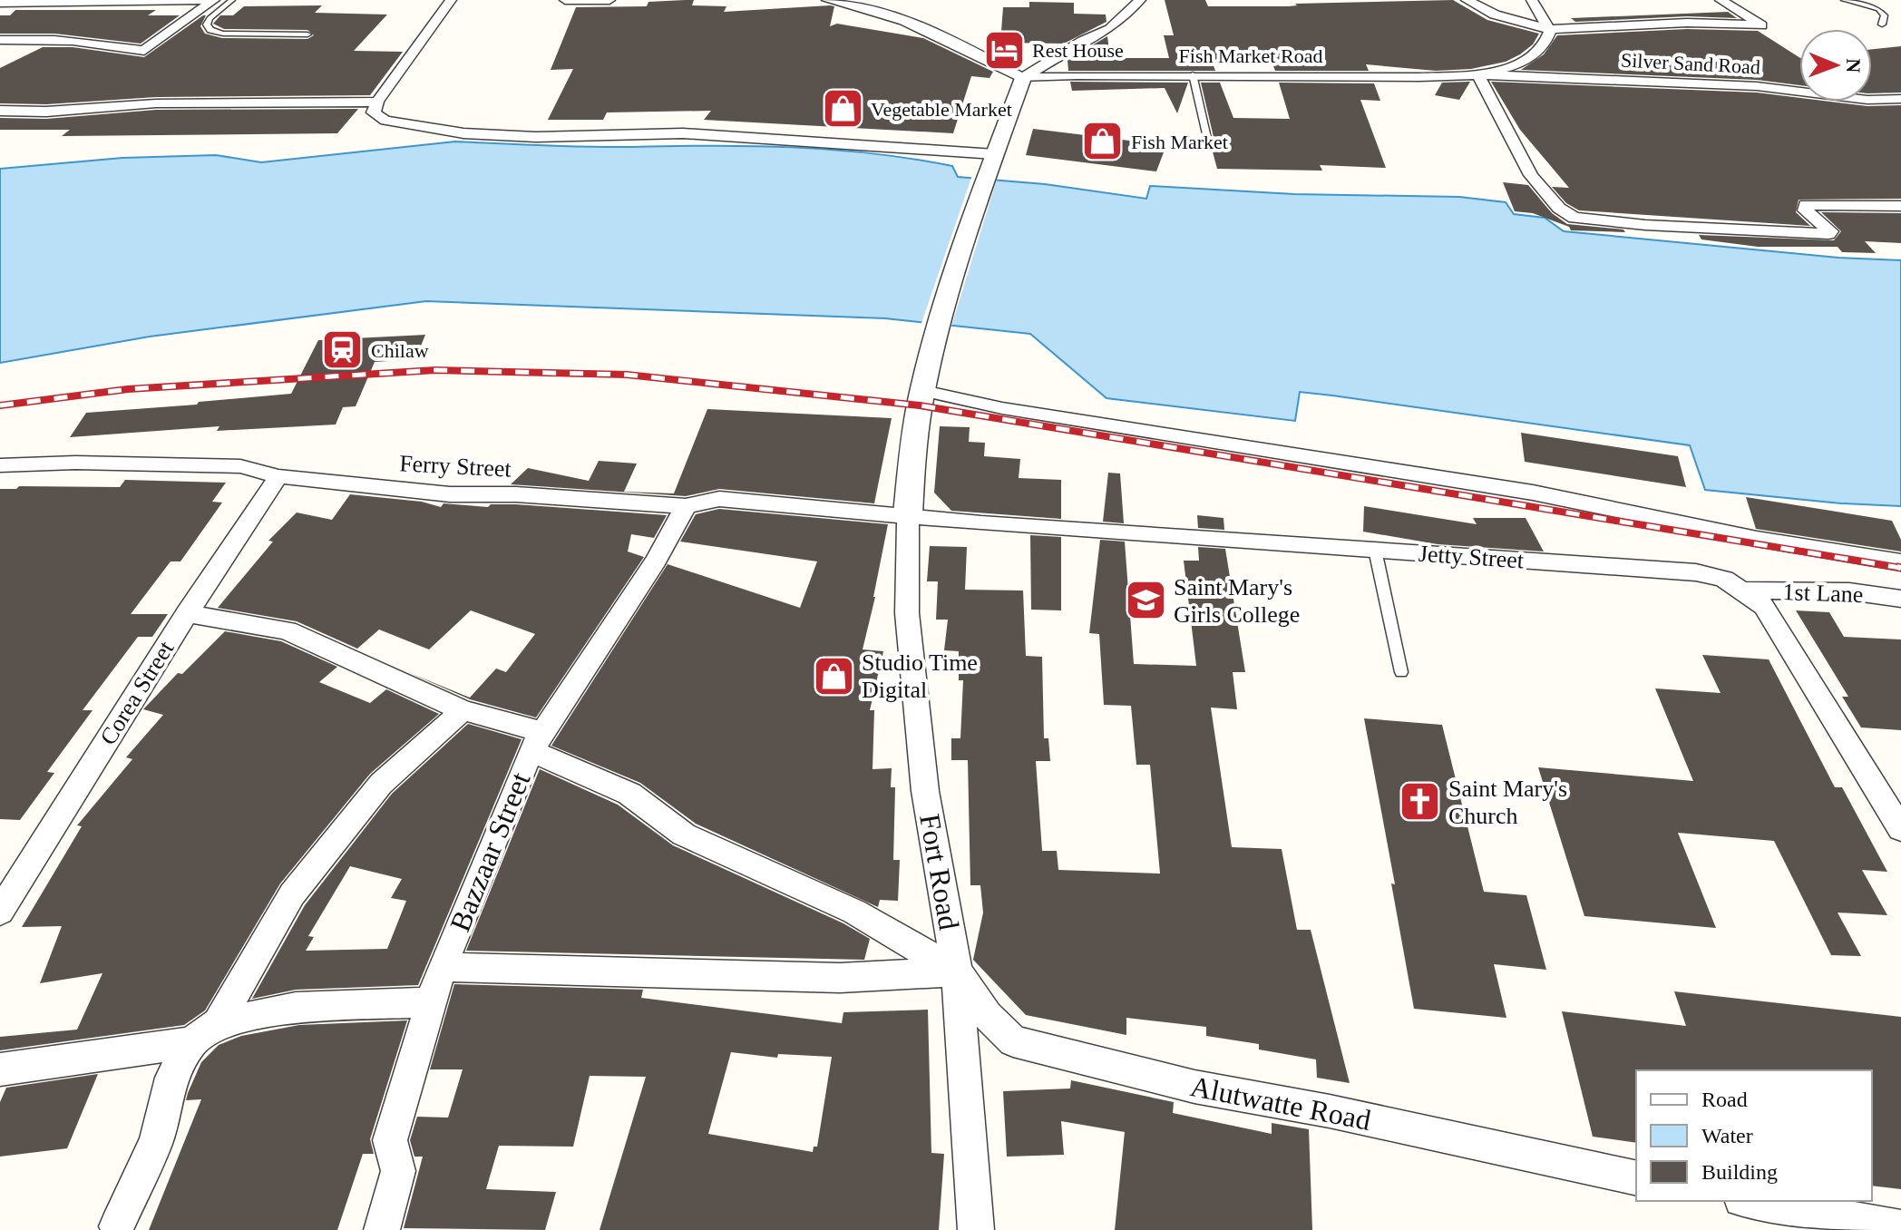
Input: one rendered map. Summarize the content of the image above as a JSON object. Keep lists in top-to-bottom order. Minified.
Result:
{"streets":{"street":["Fish Market Road","Silver Sand Road","Ferry Street","Jetty Street","1st Lane","Corea Street","Bazzaar Street","Fort Road","Alutwatte Road"]},"crossings":[["Fish Market Road","Silver Sand Road"],["Ferry Street","Jetty Street"],["Ferry Street","Corea Street"],["Ferry Street","Bazzaar Street"],["Ferry Street","Fort Road"],["Jetty Street","1st Lane"],["Jetty Street","Fort Road"],["Fort Road","Alutwatte Road"]],"places":{"hotel":["Rest House"],"shop":["Vegetable Market","Fish Market","Studio Time Digital"],"station":["Chilaw"],"school or university":["Saint Mary's Girls College"],"church":["Saint Mary's Church"]},"legend":["Road","Water","Building"],"north":"right"}
